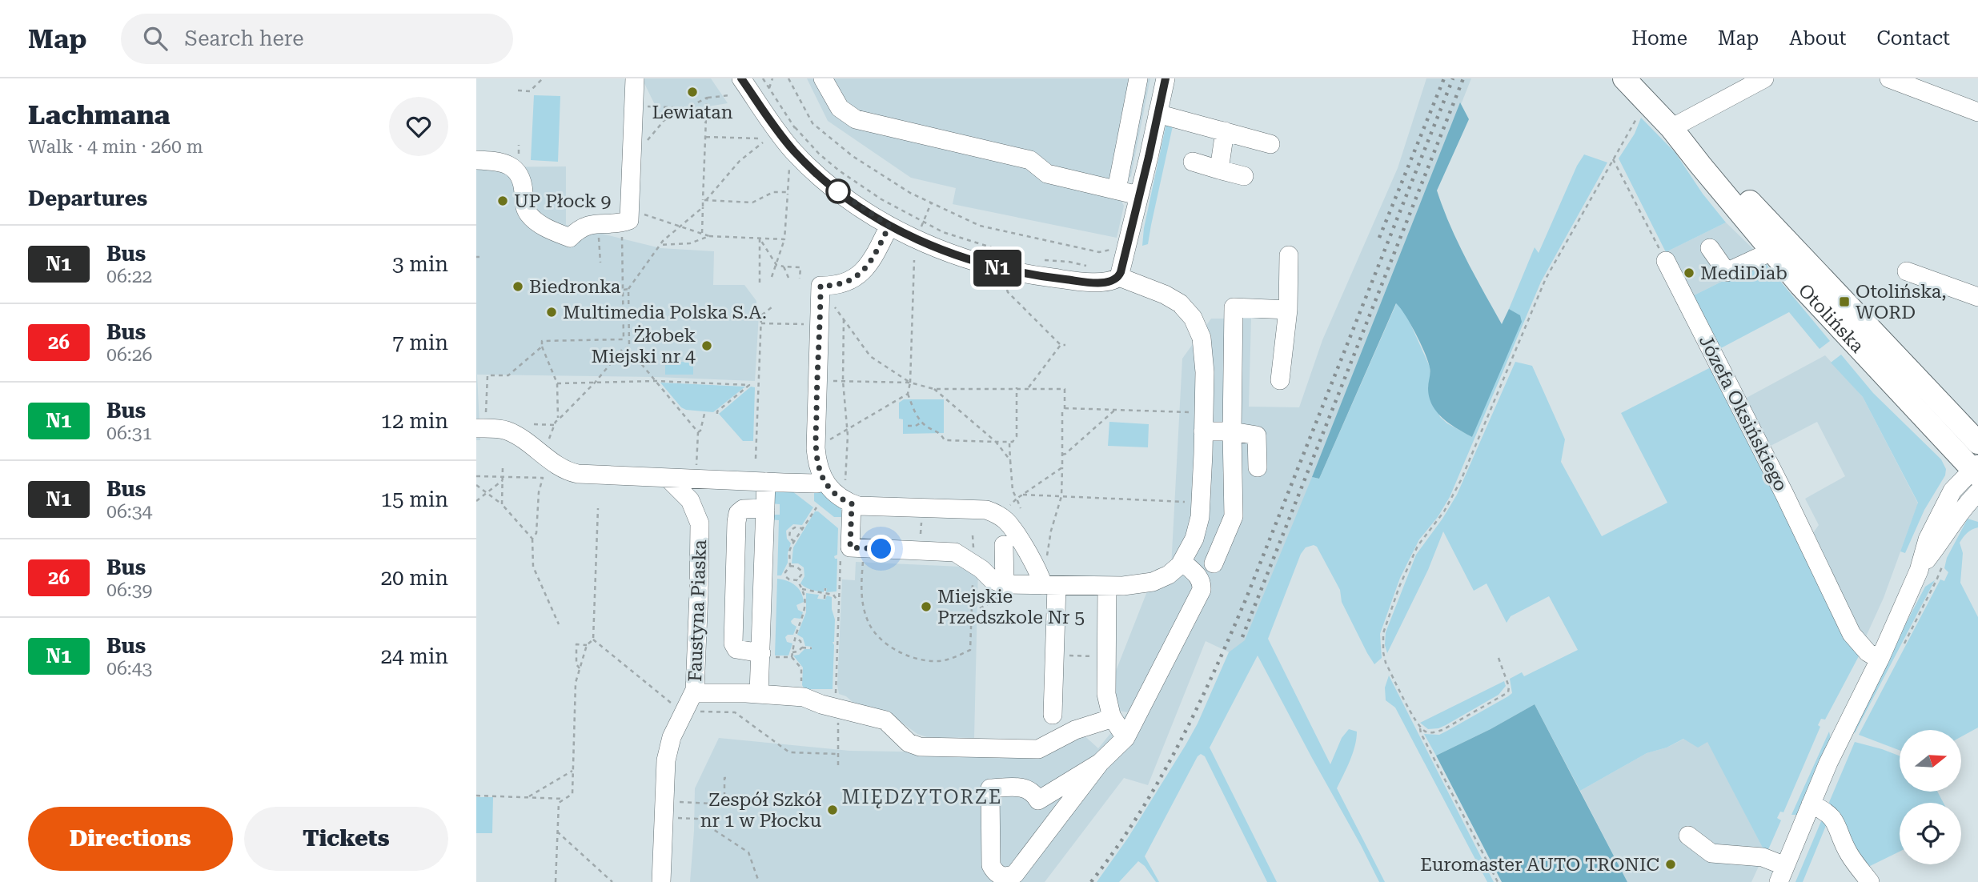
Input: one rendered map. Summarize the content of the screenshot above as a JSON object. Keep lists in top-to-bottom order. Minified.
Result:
{"streets":{"main road":["Otolińska"],"street":["Józefa Oksińskiego","Faustyna Piaska"]},"districts":["MIĘDZYTORZE"],"places":{"other":["Lewiatan","UP Płock 9","MediDiab","Biedronka","Multimedia Polska S.A.","Żłobek Miejski nr 4","Miejskie Przedszkole Nr 5","Zespół Szkół nr 1 w Płocku","Euromaster AUTO TRONIC"],"transit":["Otolińska, WORD"]},"lines":["bus line N1"],"north":"right","page":{"header":"Map","search":"Search here","nav":["Home","Map","About","Contact"],"heading":[["Lachmana","Walk · 4 min · 260 m"],"Departures"],"on_map":"N1","list":[{"mark":"N1","name":"Bus","note":"06:22","value":"3 min"},{"mark":"26","name":"Bus","note":"06:26","value":"7 min"},{"mark":"N1","name":"Bus","note":"06:31","value":"12 min"},{"mark":"N1","name":"Bus","note":"06:34","value":"15 min"},{"mark":"26","name":"Bus","note":"06:39","value":"20 min"},{"mark":"N1","name":"Bus","note":"06:43","value":"24 min"}],"buttons":["Directions","Tickets"]}}
